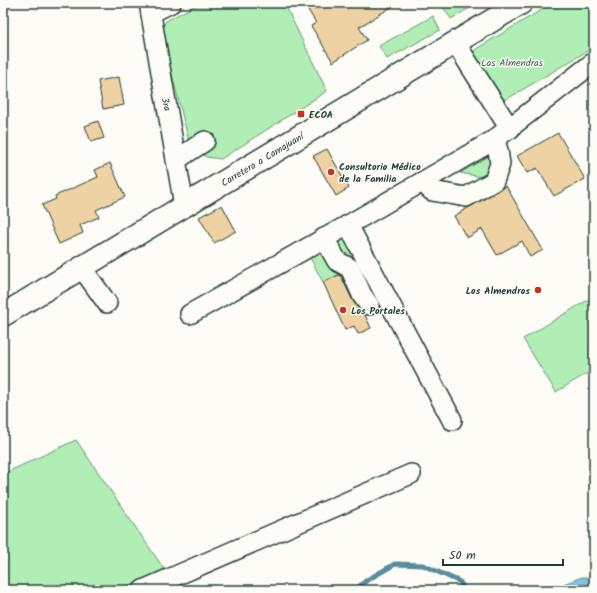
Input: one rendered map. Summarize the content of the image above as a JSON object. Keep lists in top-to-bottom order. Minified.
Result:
{"streets":{"main road":["Carretera a Camajuaní"],"street":["3ra"]},"crossings":[["3ra","Carretera a Camajuaní"]],"parks":["Las Almendras"],"places":{"transit":["ECOA"],"other":["Consultorio Médico de la Familia","Los Almendros","Los Portales"]},"scale_bar":"50 m"}
